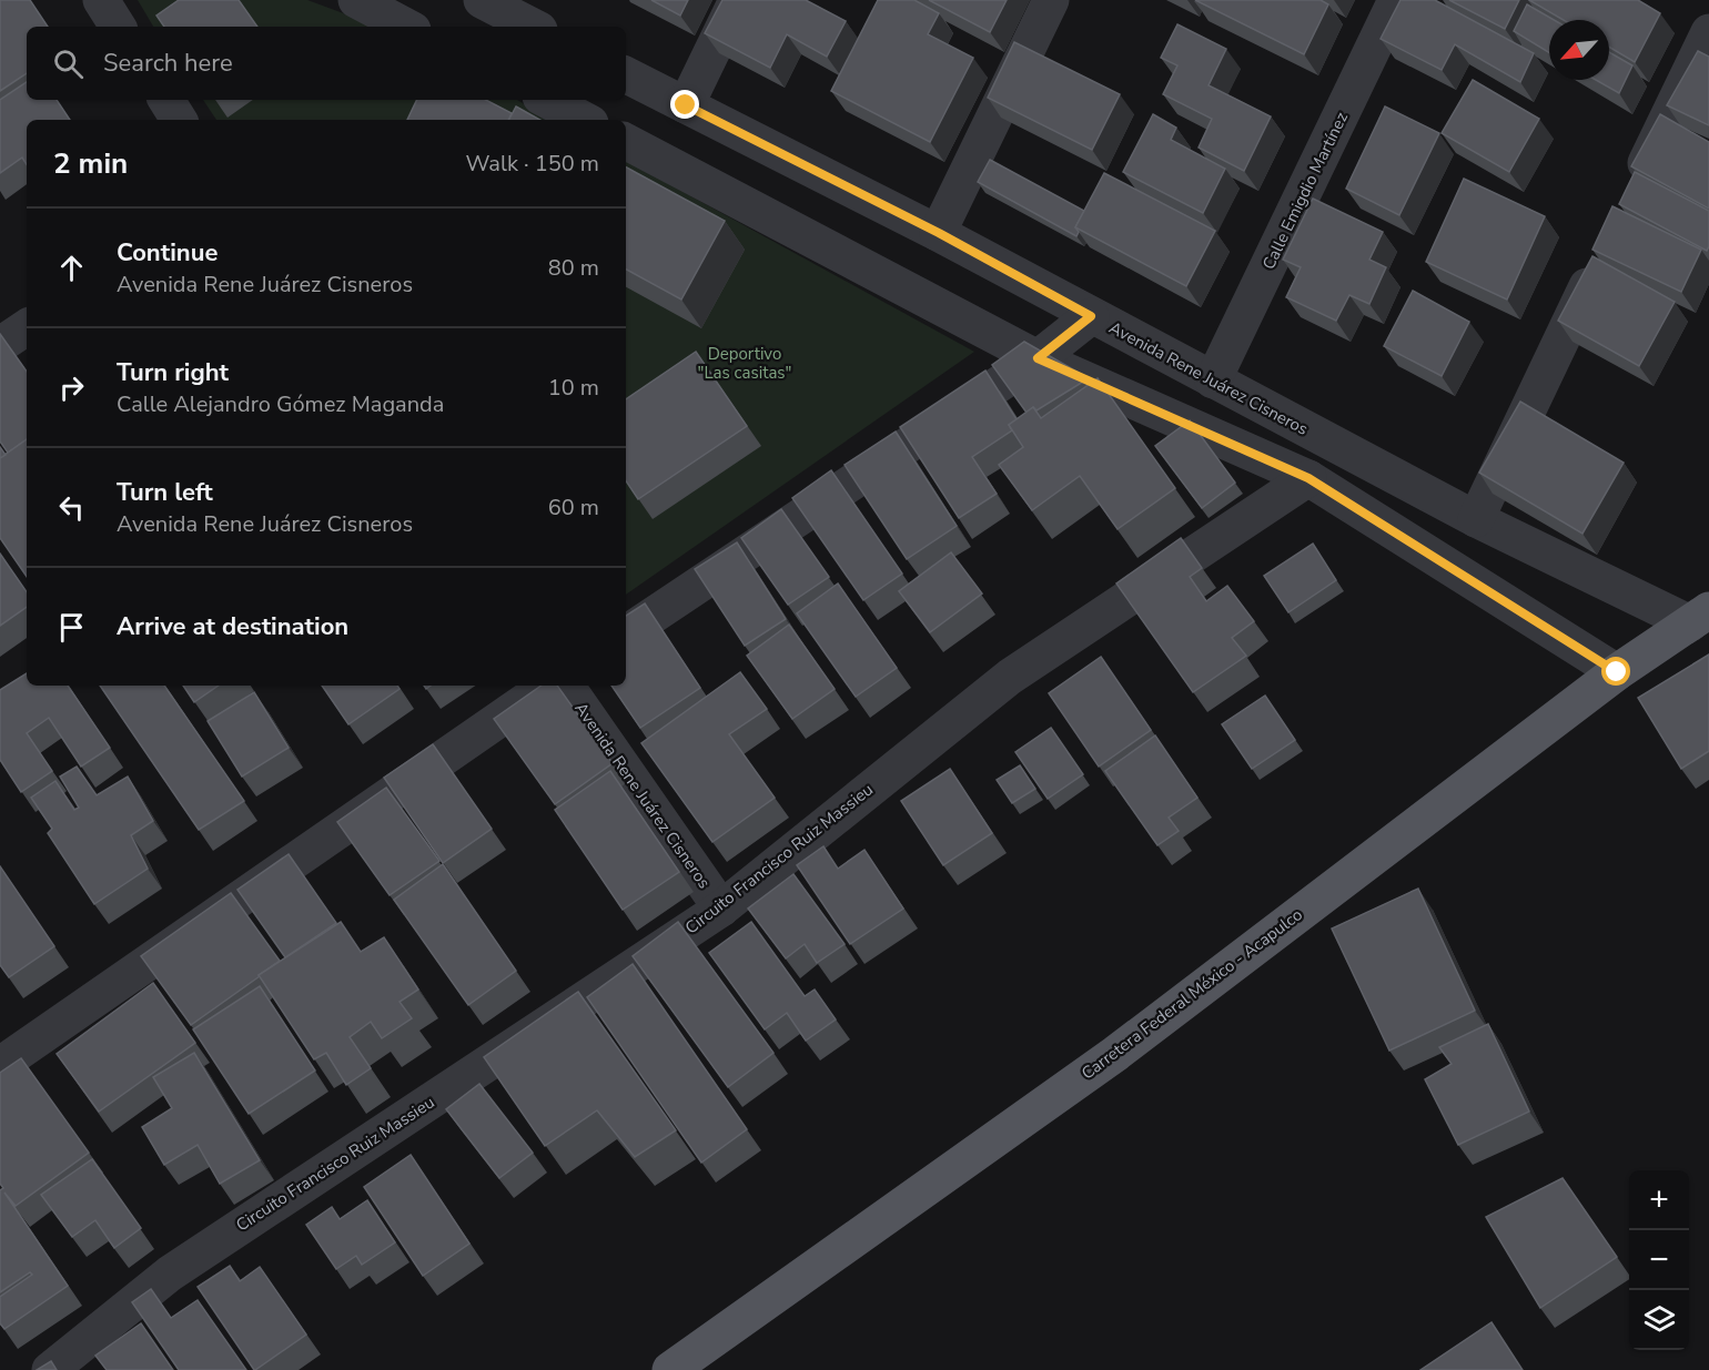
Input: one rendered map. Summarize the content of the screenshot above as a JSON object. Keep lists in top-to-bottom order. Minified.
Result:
{"streets":{"main road":["Carretera Federal México - Acapulco"],"street":["Calle Emigdio Martínez","Avenida Rene Juárez Cisneros","Circuito Francisco Ruiz Massieu"]},"crossings":[["Calle Emigdio Martínez","Avenida Rene Juárez Cisneros"],["Avenida Rene Juárez Cisneros","Circuito Francisco Ruiz Massieu"],["Avenida Rene Juárez Cisneros","Carretera Federal México - Acapulco"]],"parks":["Deportivo \"Las casitas\""],"north":"bottom left","page":{"search":"Search here","heading":["2 min","Walk · 150 m"],"list":[["Continue","Avenida Rene Juárez Cisneros","80 m"],["Turn right","Calle Alejandro Gómez Maganda","10 m"],["Turn left","Avenida Rene Juárez Cisneros","60 m"],"Arrive at destination"],"map_buttons":["+","−"]}}
